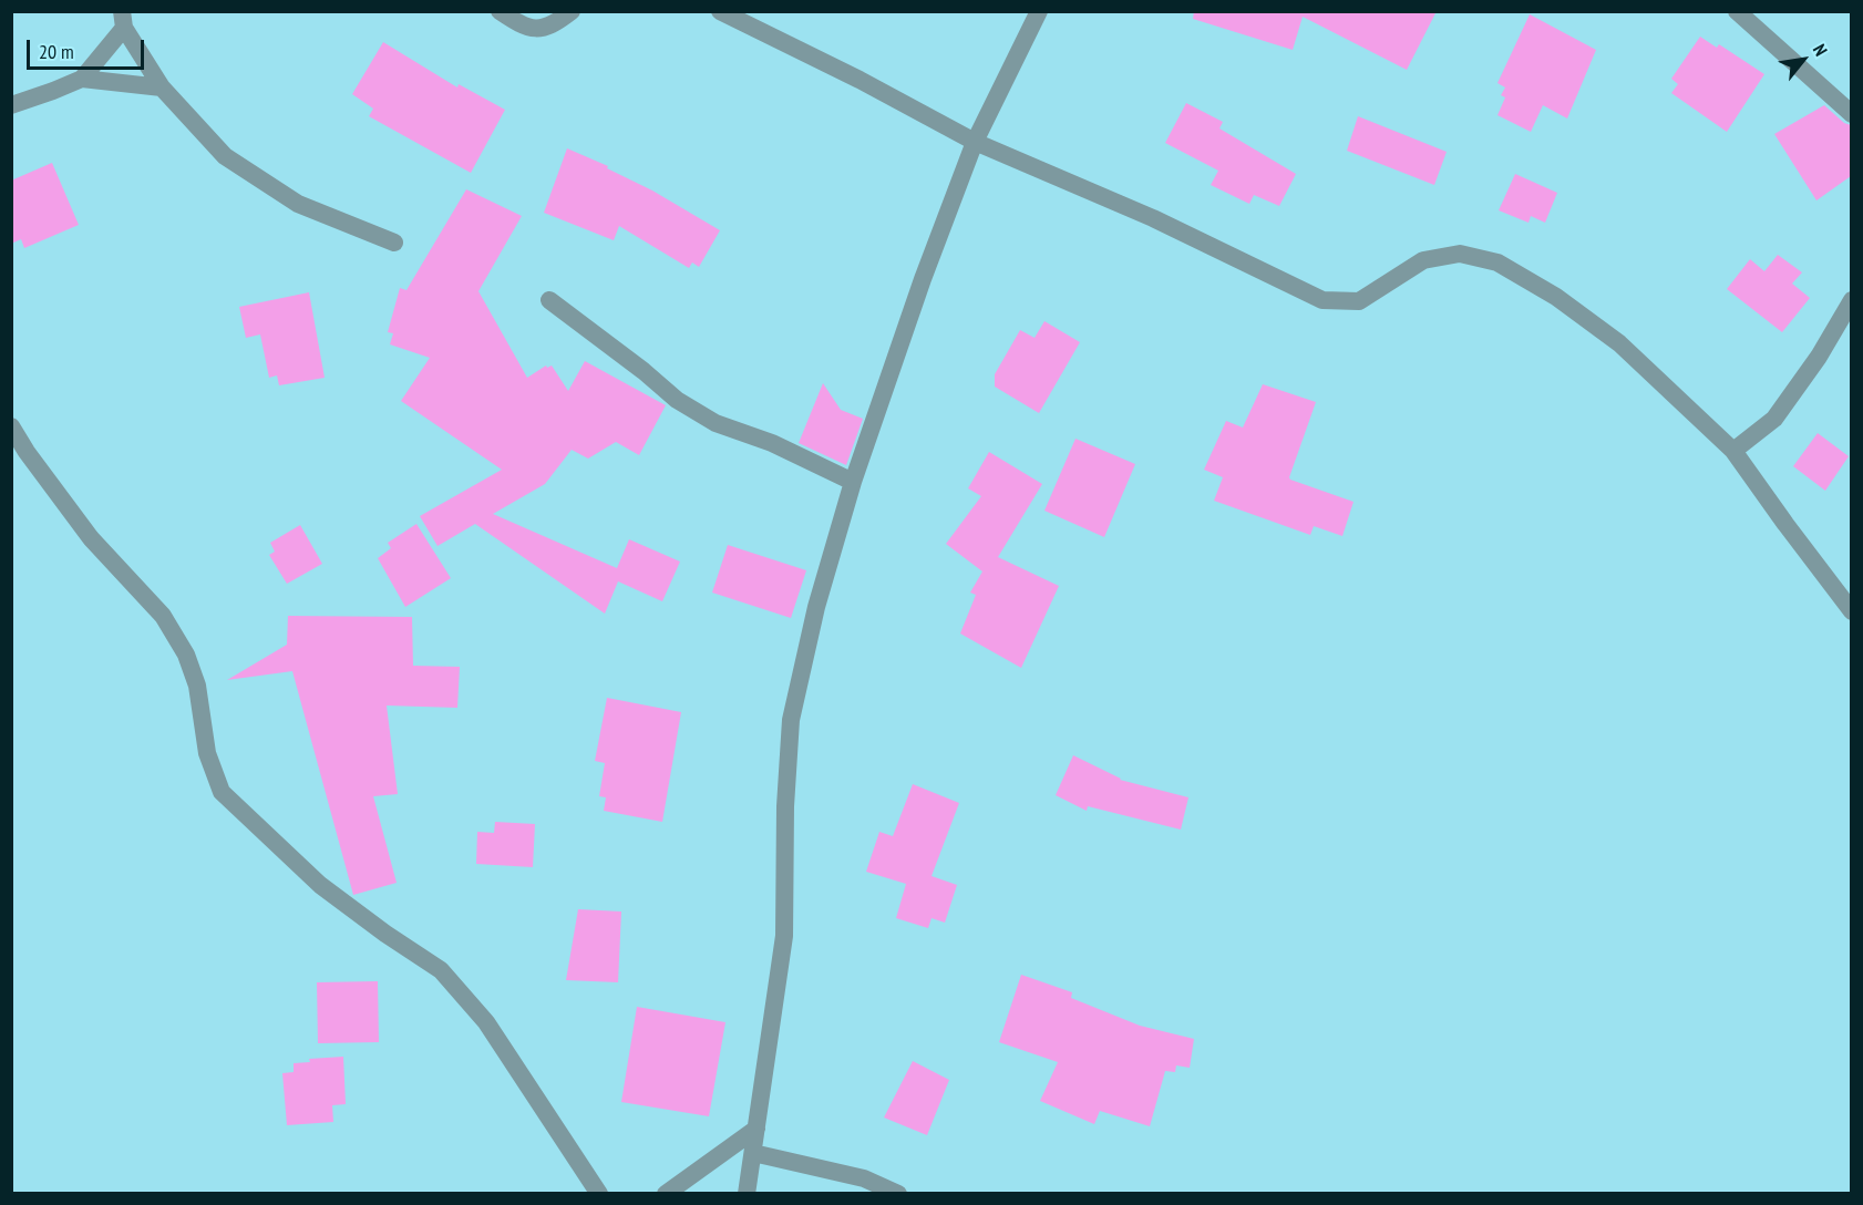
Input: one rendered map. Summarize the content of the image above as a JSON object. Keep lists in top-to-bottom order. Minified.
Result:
{"scale_bar":"20 m","north":"top right"}
